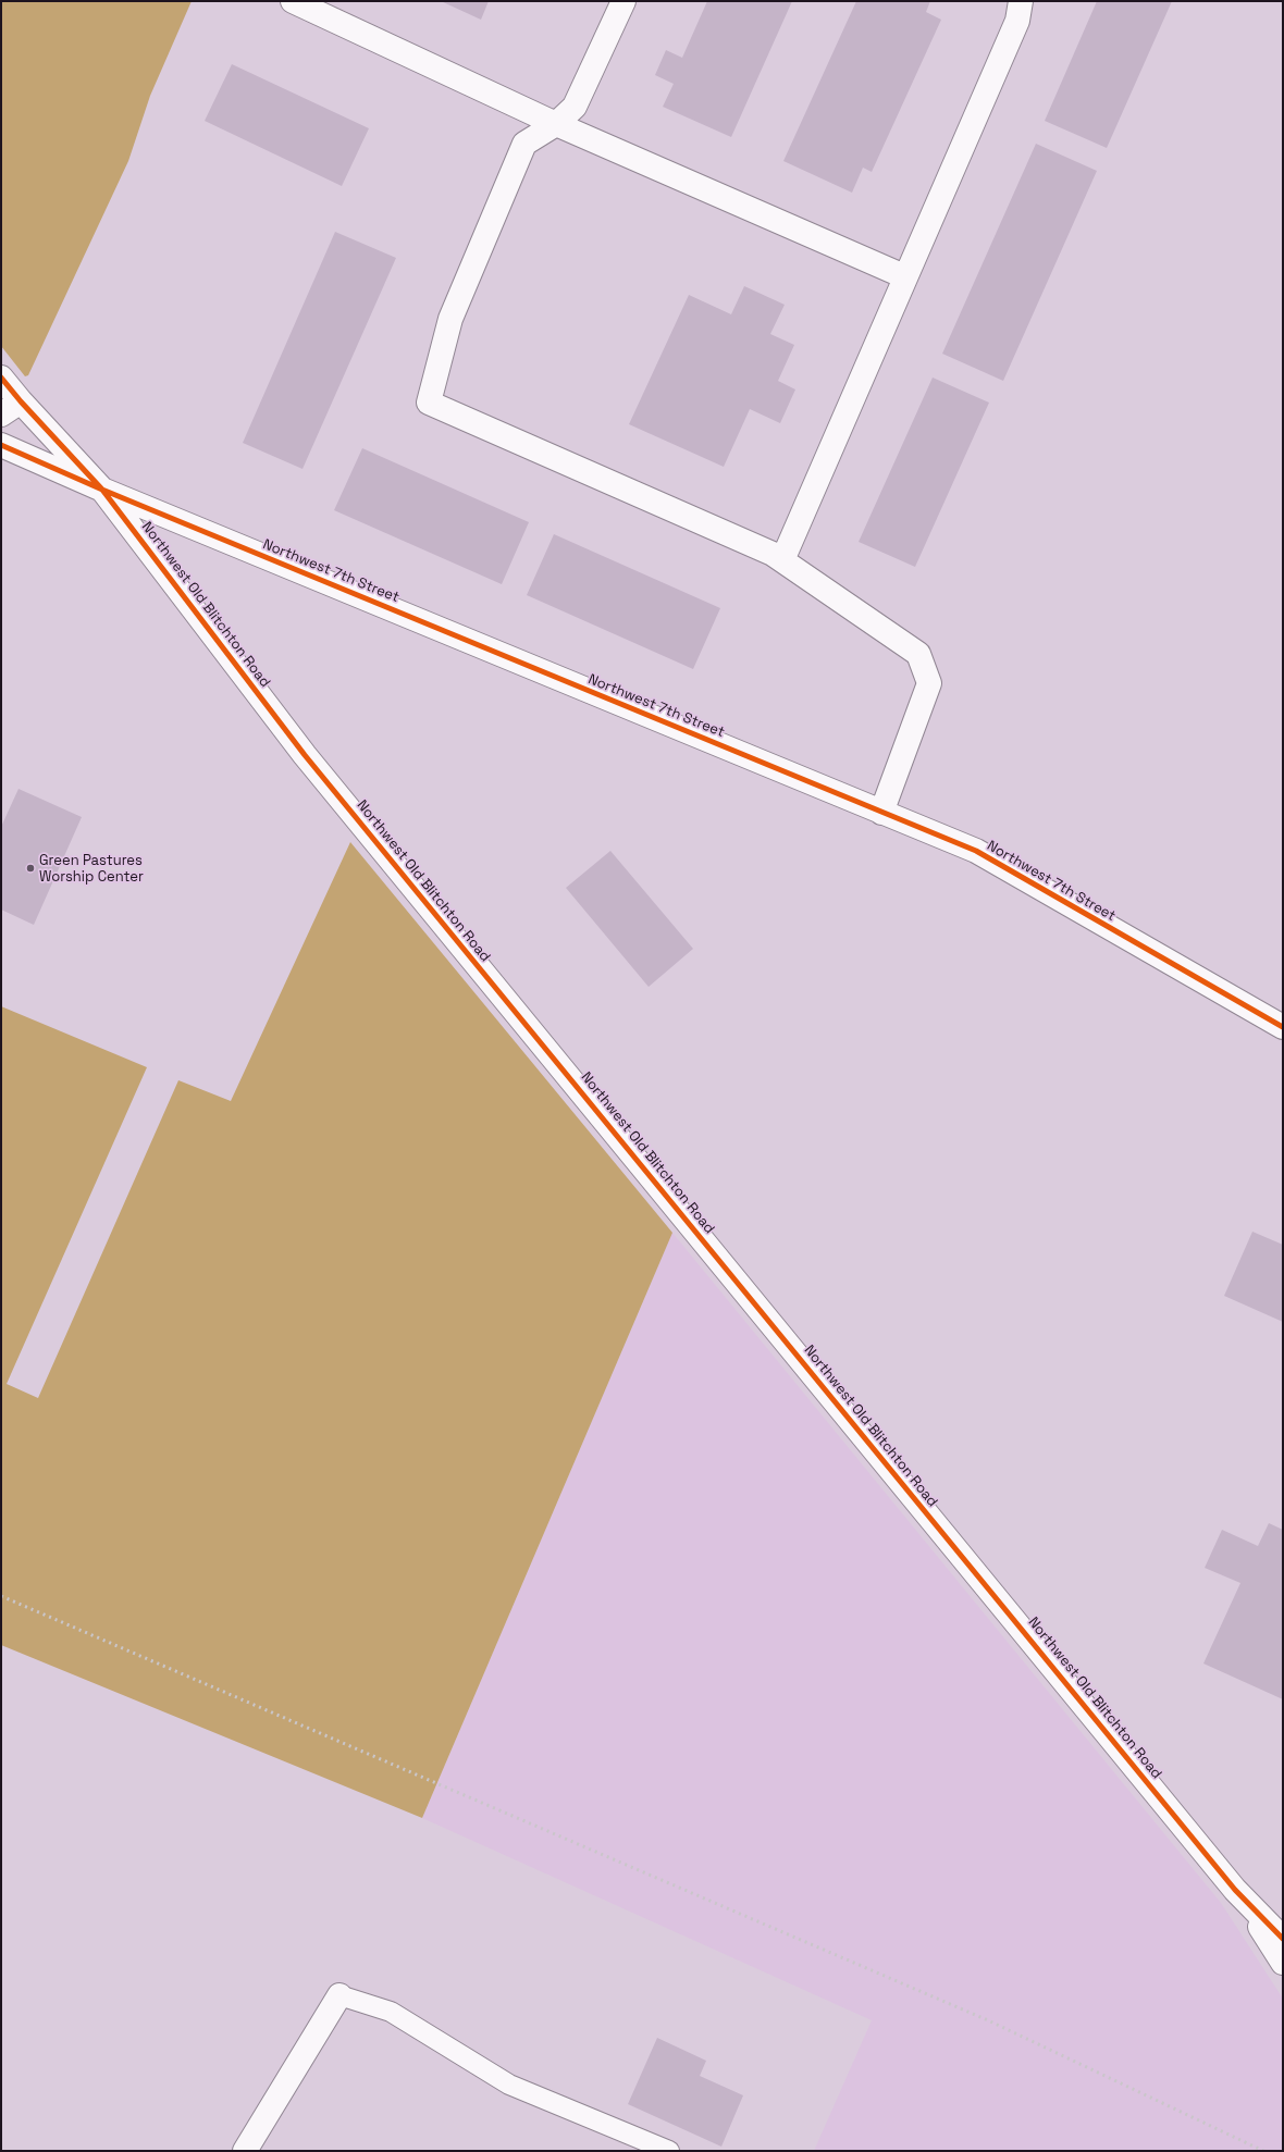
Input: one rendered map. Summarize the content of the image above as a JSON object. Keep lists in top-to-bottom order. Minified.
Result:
{"streets":{"street":["Northwest 7th Street","Northwest Old Blitchton Road"]},"crossings":[["Northwest 7th Street","Northwest Old Blitchton Road"]],"places":["Green Pastures Worship Center"]}
